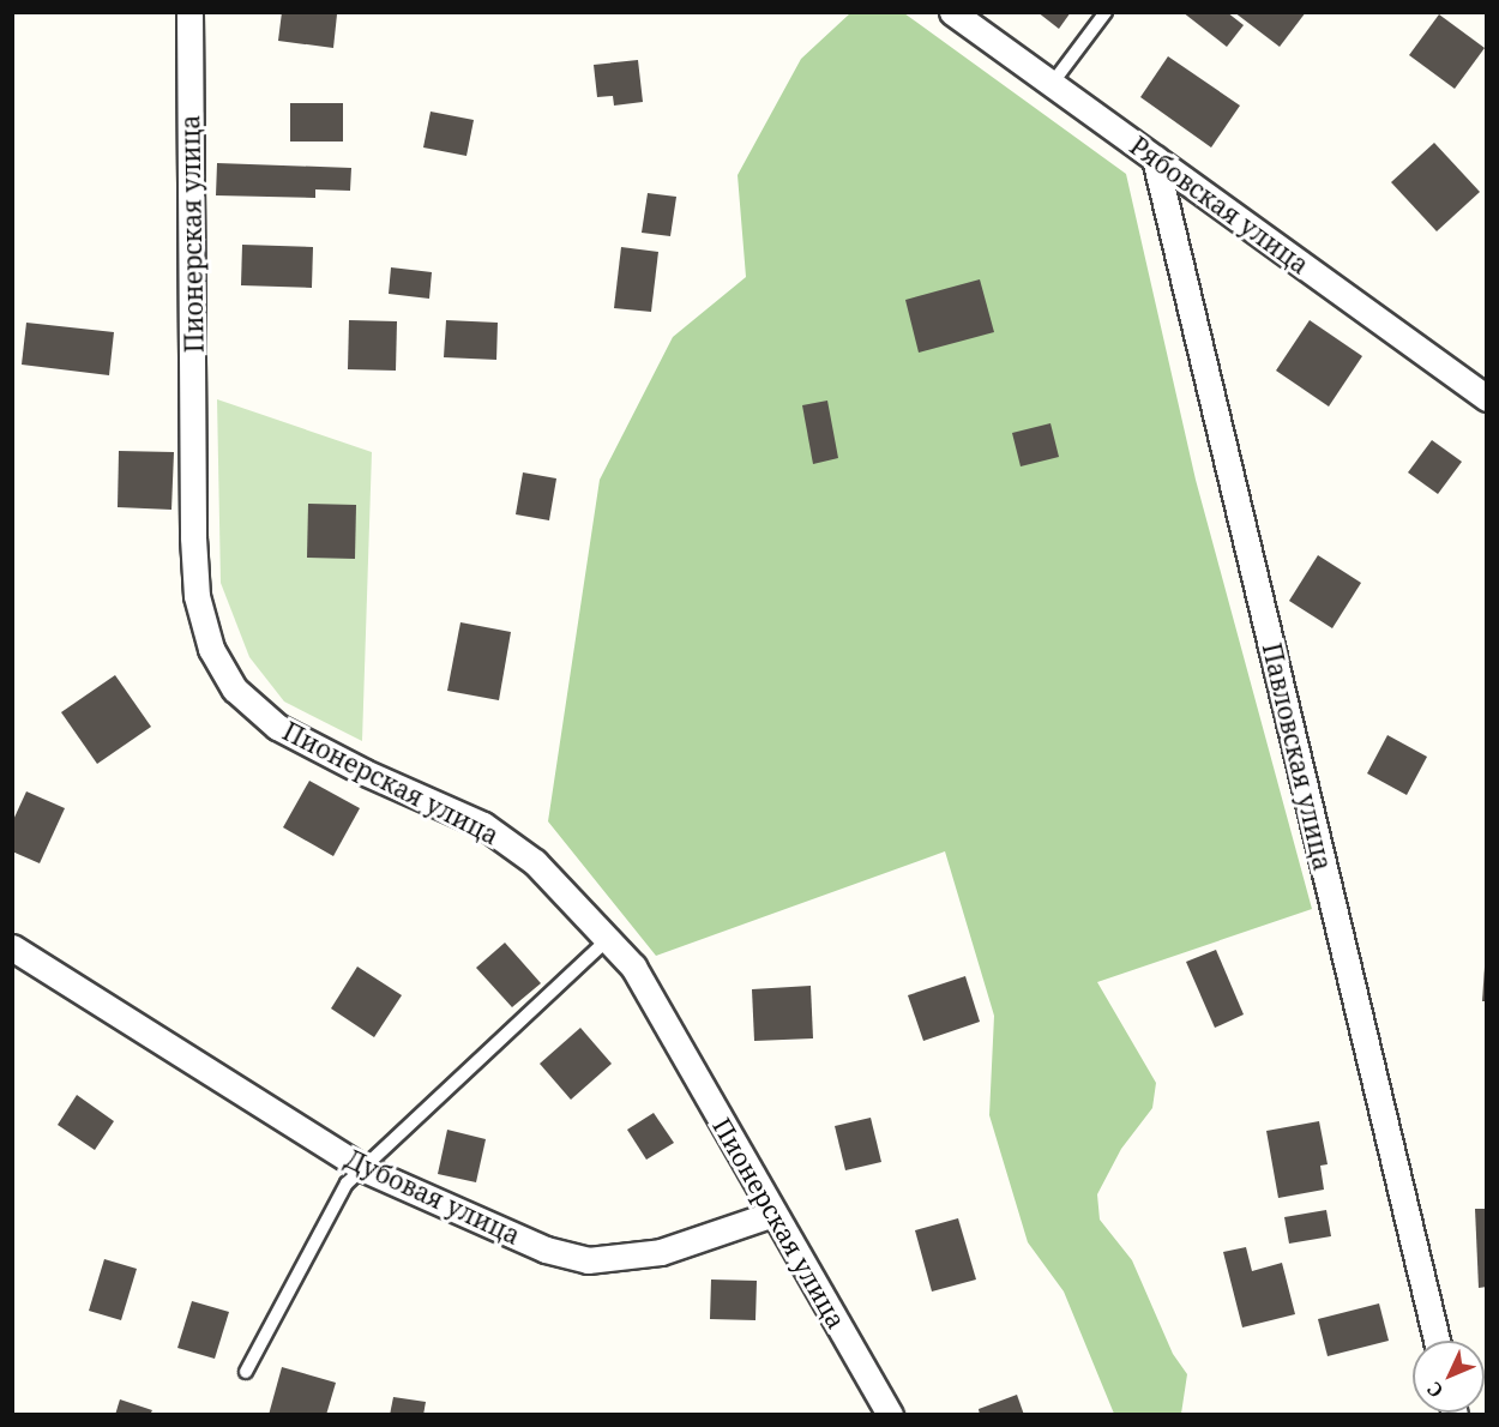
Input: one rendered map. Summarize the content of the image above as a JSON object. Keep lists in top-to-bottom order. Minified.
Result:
{"streets":{"street":["Рябовская улица","Пионерская улица","Павловская улица","Дубовая улица"]},"crossings":[["Рябовская улица","Павловская улица"],["Пионерская улица","Дубовая улица"]],"north":"bottom left"}
